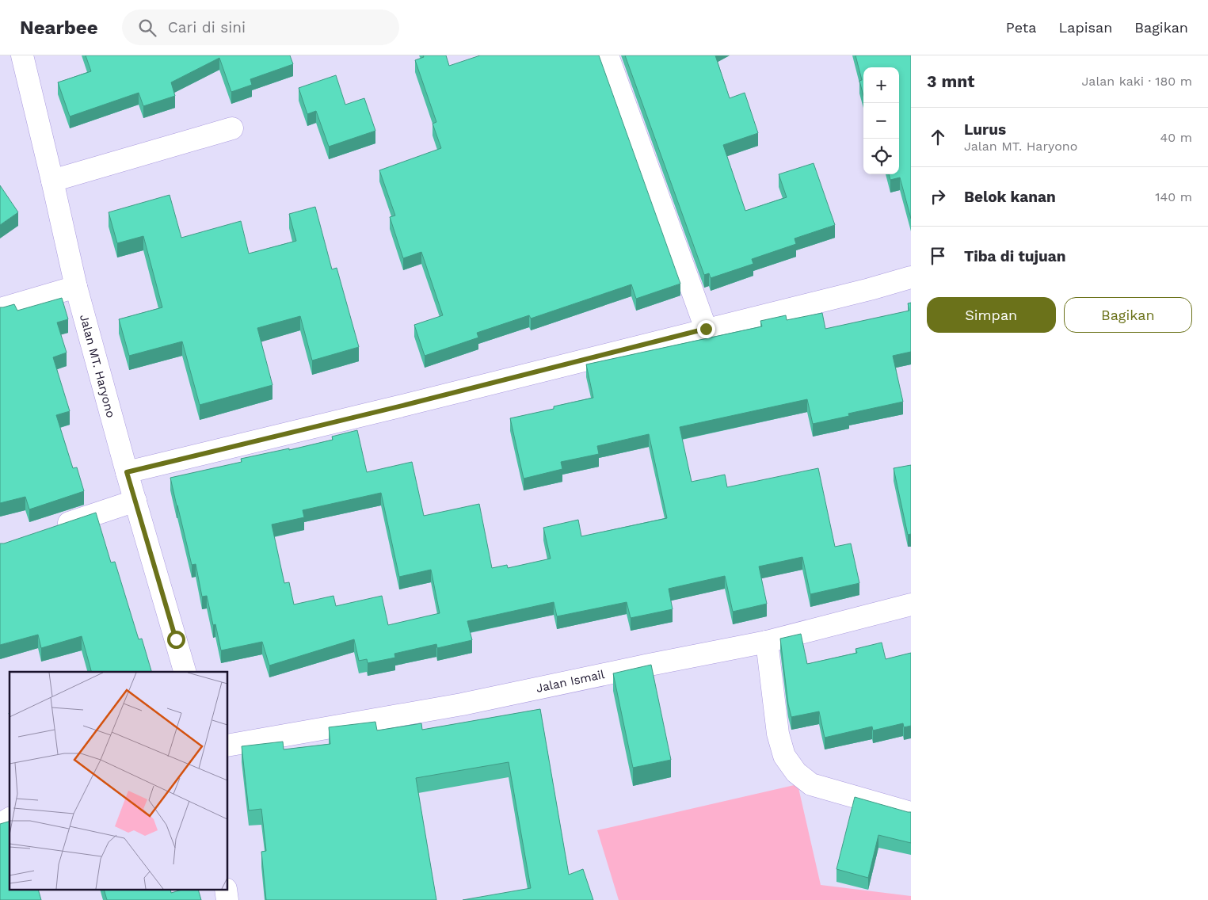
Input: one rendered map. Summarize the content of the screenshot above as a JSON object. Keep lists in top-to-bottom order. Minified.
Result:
{"streets":{"street":["Jalan MT. Haryono","Jalan Ismail"]},"page":{"header":"Nearbee","search":"Cari di sini","nav":["Peta","Lapisan","Bagikan"],"heading":["3 mnt","Jalan kaki · 180 m"],"map_buttons":["+","−"],"list":[["Lurus","Jalan MT. Haryono","40 m"],["Belok kanan","140 m"],"Tiba di tujuan"],"buttons":["Simpan","Bagikan"]}}
